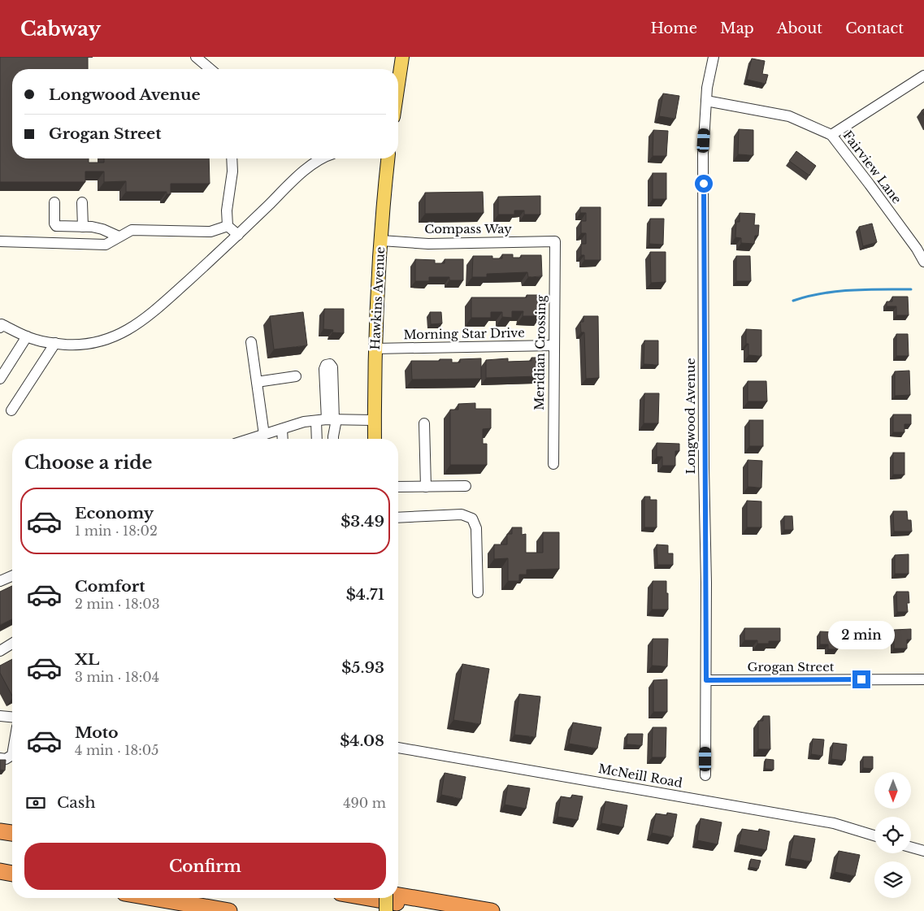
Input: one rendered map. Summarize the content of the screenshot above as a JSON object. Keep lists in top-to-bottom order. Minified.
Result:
{"streets":{"main road":["Hawkins Avenue"],"street":["Fairview Lane","Compass Way","Morning Star Drive","Meridian Crossing","Longwood Avenue","Grogan Street","McNeill Road"]},"crossings":[["Fairview Lane","Longwood Avenue"],["Compass Way","Hawkins Avenue"],["Compass Way","Meridian Crossing"],["Hawkins Avenue","Morning Star Drive"],["Morning Star Drive","Meridian Crossing"],["Longwood Avenue","Grogan Street"]],"north":"bottom","page":{"header":"Cabway","nav":["Home","Map","About","Contact"],"banner":["Longwood Avenue","Grogan Street"],"heading":"Choose a ride","list":[{"name":"Economy","note":"1 min · 18:02","value":"$3.49"},{"name":"Comfort","note":"2 min · 18:03","value":"$4.71"},{"name":"XL","note":"3 min · 18:04","value":"$5.93"},{"name":"Moto","note":"4 min · 18:05","value":"$4.08"}],"bubble":"2 min","pay":["Cash","490 m"],"buttons":"Confirm"}}
